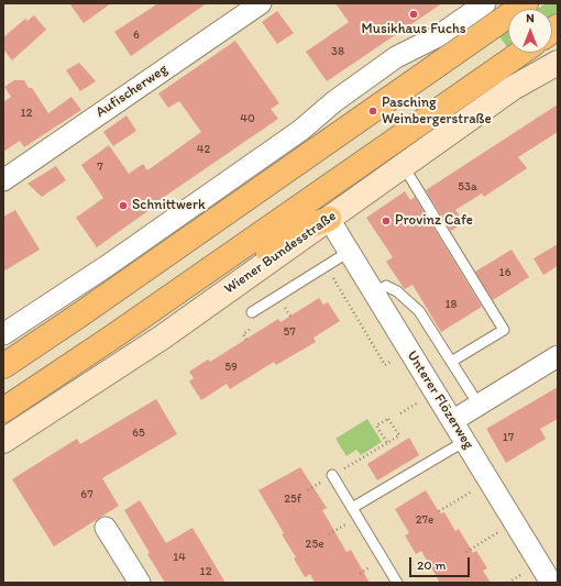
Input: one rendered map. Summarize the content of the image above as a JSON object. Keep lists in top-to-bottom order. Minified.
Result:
{"streets":{"main road":["Wiener Bundesstraße"],"street":["Aufischerweg","Unterer Flözerweg"]},"crossings":[["Wiener Bundesstraße","Unterer Flözerweg"]],"places":["Musikhaus Fuchs","Pasching Weinbergerstraße","Schnittwerk","Provinz Cafe"],"house_numbers":["6","38","12","40","42","7","53a","16","18","57","59","65","17","67","25f","27e","25e","14","12"],"scale_bar":"20 m","north":"top"}
